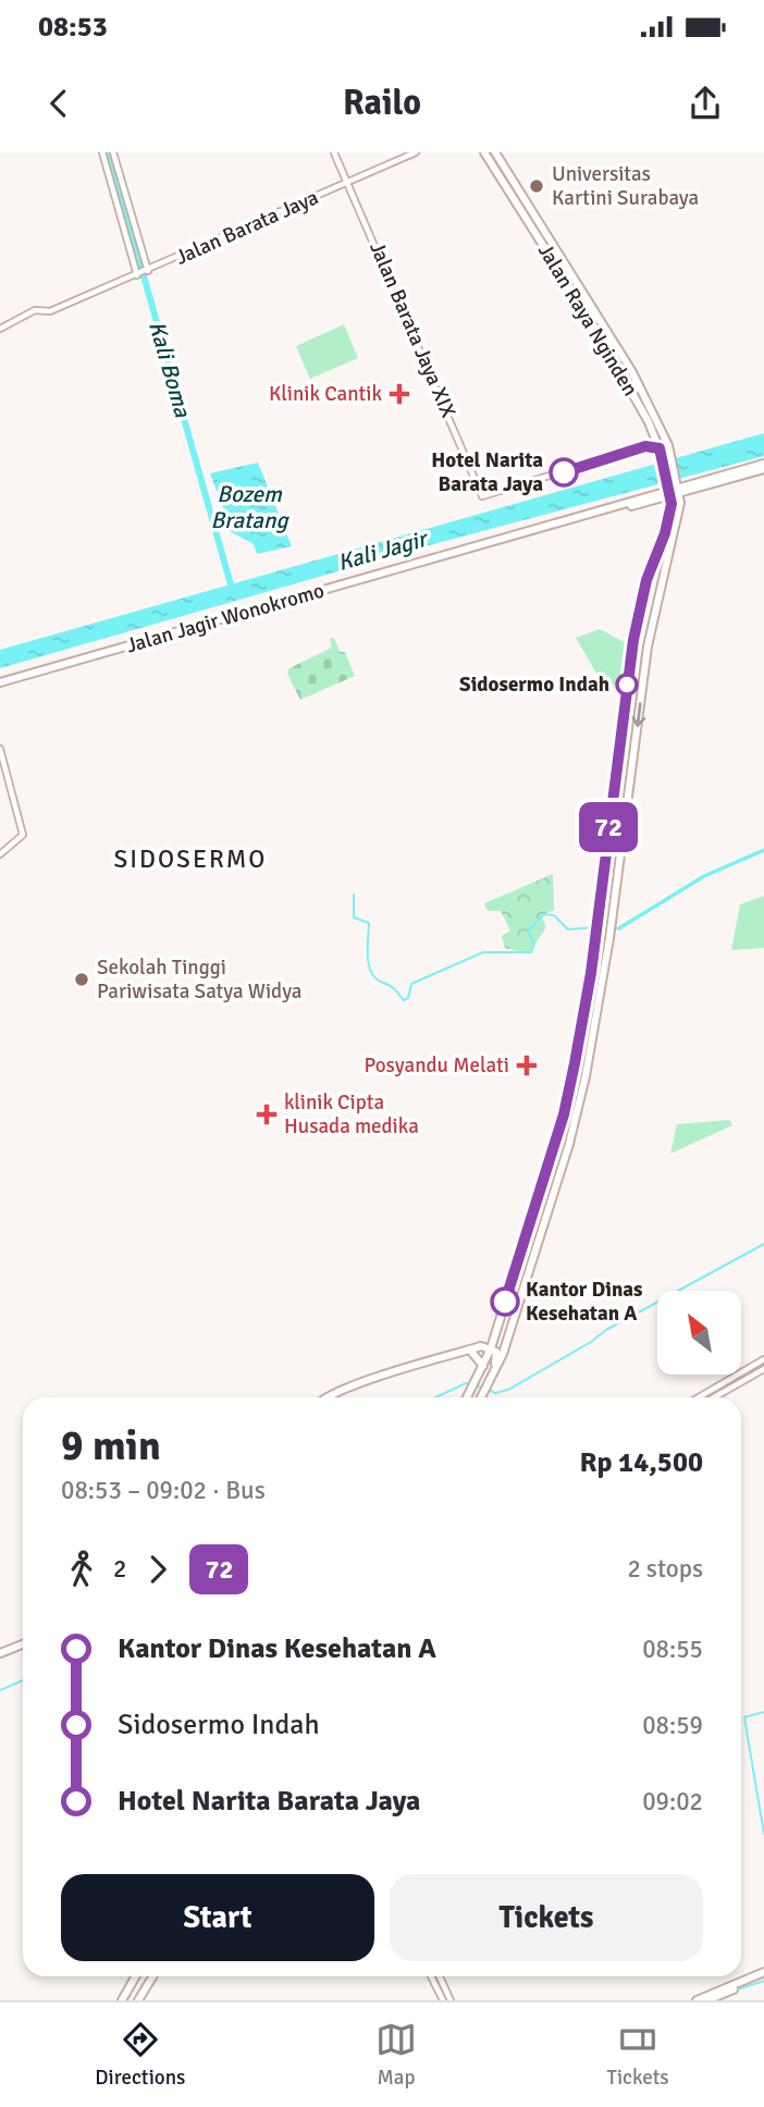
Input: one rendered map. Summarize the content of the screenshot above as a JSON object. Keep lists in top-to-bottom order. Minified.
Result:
{"streets":{"main road":["Jalan Raya Nginden","Jalan Jagir Wonokromo"],"street":["Jalan Barata Jaya","Jalan Barata Jaya XIX"]},"crossings":[["Jalan Barata Jaya","Jalan Barata Jaya XIX"],["Jalan Raya Nginden","Jalan Jagir Wonokromo"]],"districts":["SIDOSERMO"],"water":["Kali Boma","Bozem Bratang","Kali Jagir"],"places":{"other":["Universitas Kartini Surabaya","Hotel Narita Barata Jaya","Sidosermo Indah","Sekolah Tinggi Pariwisata Satya Widya","Kantor Dinas Kesehatan A"],"health":["Klinik Cantik","Posyandu Melati","klinik Cipta Husada medika"]},"lines":["bus line 72"],"north":"top left","page":{"status":"08:53","header":"Railo","on_map":"72","heading":["9 min","08:53 – 09:02 · Bus","Rp 14,500"],"legs":["2","72","2 stops"],"list":[{"name":"Kantor Dinas Kesehatan A","value":"08:55"},{"name":"Sidosermo Indah","value":"08:59"},{"name":"Hotel Narita Barata Jaya","value":"09:02"}],"buttons":["Start","Tickets"],"tabs":["Directions","Map","Tickets"]}}
